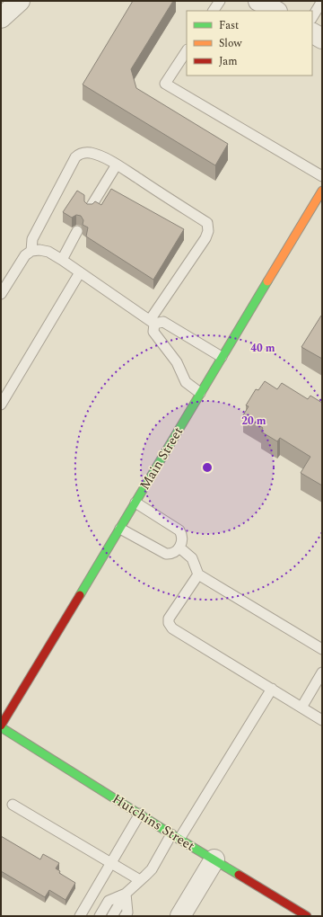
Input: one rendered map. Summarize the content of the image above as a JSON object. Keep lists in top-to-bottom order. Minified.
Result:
{"streets":{"main road":["Main Street","Hutchins Street"]},"crossings":[["Main Street","Hutchins Street"]],"legend":["Fast","Slow","Jam"],"rings":["40 m","20 m"]}
